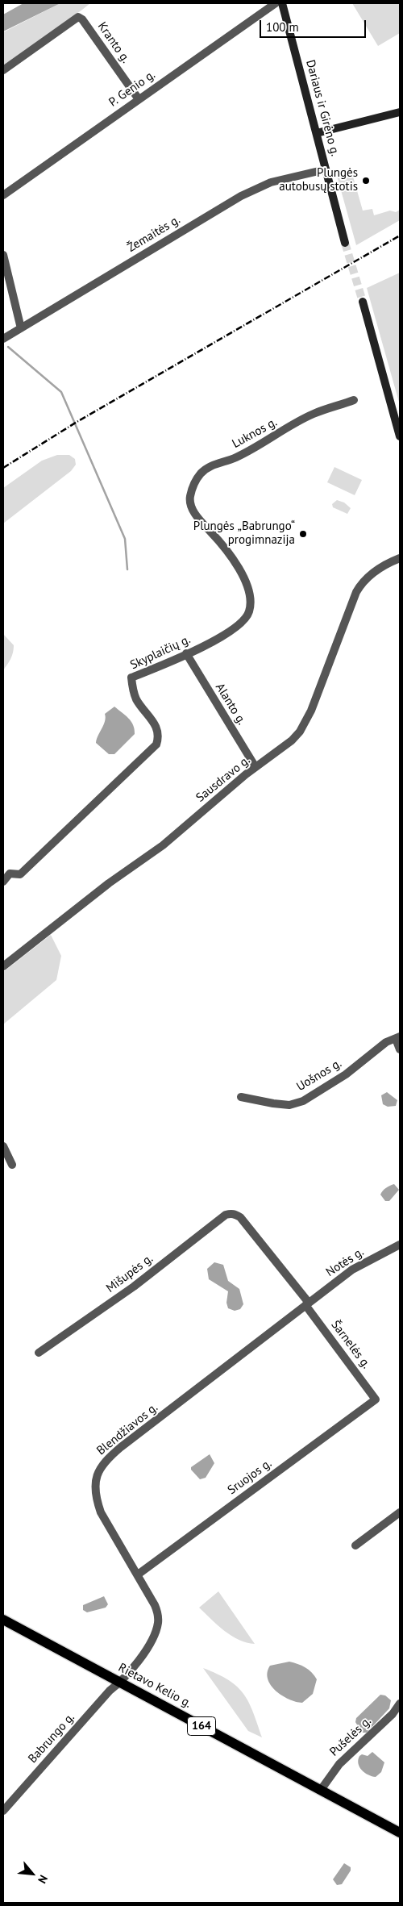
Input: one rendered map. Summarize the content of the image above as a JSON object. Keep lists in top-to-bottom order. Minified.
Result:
{"streets":{"main road":["Dariaus ir Girėno g.","Rietavo Kelio g.","164"],"street":["Kranto g.","P. Genio g.","Žemaitės g.","Luknos g.","Skyplaičių g.","Alanto g.","Sausdravo g.","Uošnos g.","Notės g.","Mišupės g.","Šarnelės g.","Blendžiavos g.","Sruojos g.","Pušelės g.","Babrungo g."]},"crossings":[["Kranto g.","P. Genio g."],["Dariaus ir Girėno g.","Žemaitės g."],["Luknos g.","Skyplaičių g."],["Skyplaičių g.","Alanto g."],["Alanto g.","Sausdravo g."],["Notės g.","Šarnelės g."],["Notės g.","Blendžiavos g."],["Mišupės g.","Šarnelės g."],["Šarnelės g.","Blendžiavos g."],["Šarnelės g.","Sruojos g."],["Blendžiavos g.","Sruojos g."],["Blendžiavos g.","Rietavo Kelio g."],["Blendžiavos g.","Babrungo g."],["Rietavo Kelio g.","Pušelės g."],["Rietavo Kelio g.","Babrungo g."]],"places":["Plungės autobusų stotis","Plungės „Babrungo“ progimnazija"],"scale_bar":"100 m","north":"bottom right"}
